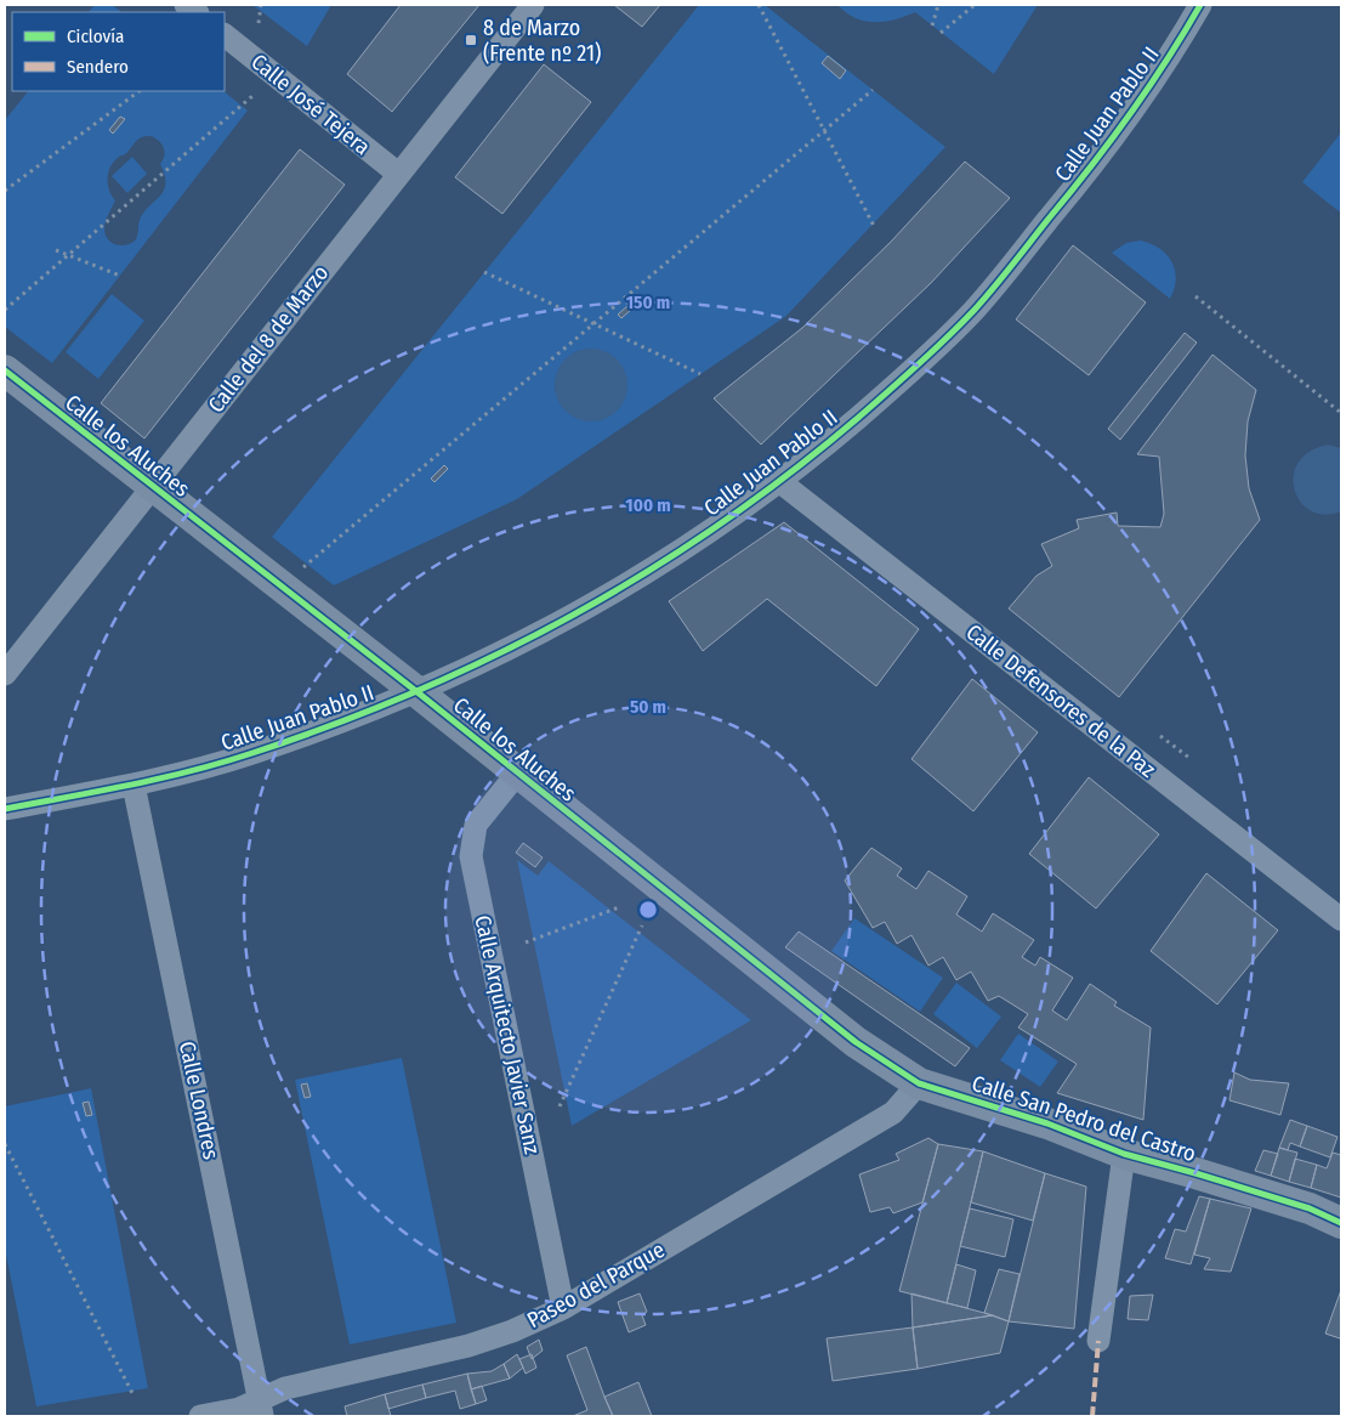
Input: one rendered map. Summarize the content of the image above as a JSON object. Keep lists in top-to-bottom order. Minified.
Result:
{"streets":{"street":["Calle José Tejera","Calle Juan Pablo II","Calle del 8 de Marzo","Calle los Aluches","Calle Defensores de la Paz","Calle Arquitecto Javier Sanz","Calle Londres","Calle San Pedro del Castro","Paseo del Parque"]},"crossings":[["Calle José Tejera","Calle del 8 de Marzo"],["Calle Juan Pablo II","Calle los Aluches"],["Calle Juan Pablo II","Calle Defensores de la Paz"],["Calle Juan Pablo II","Calle Londres"],["Calle del 8 de Marzo","Calle los Aluches"],["Calle los Aluches","Calle Arquitecto Javier Sanz"],["Calle los Aluches","Calle San Pedro del Castro"],["Calle los Aluches","Paseo del Parque"],["Calle Arquitecto Javier Sanz","Paseo del Parque"],["Calle Londres","Paseo del Parque"],["Calle San Pedro del Castro","Paseo del Parque"]],"places":{"transit":["8 de Marzo (Frente nº 21)"]},"legend":["Ciclovía","Sendero"],"rings":["150 m","100 m","50 m"]}
